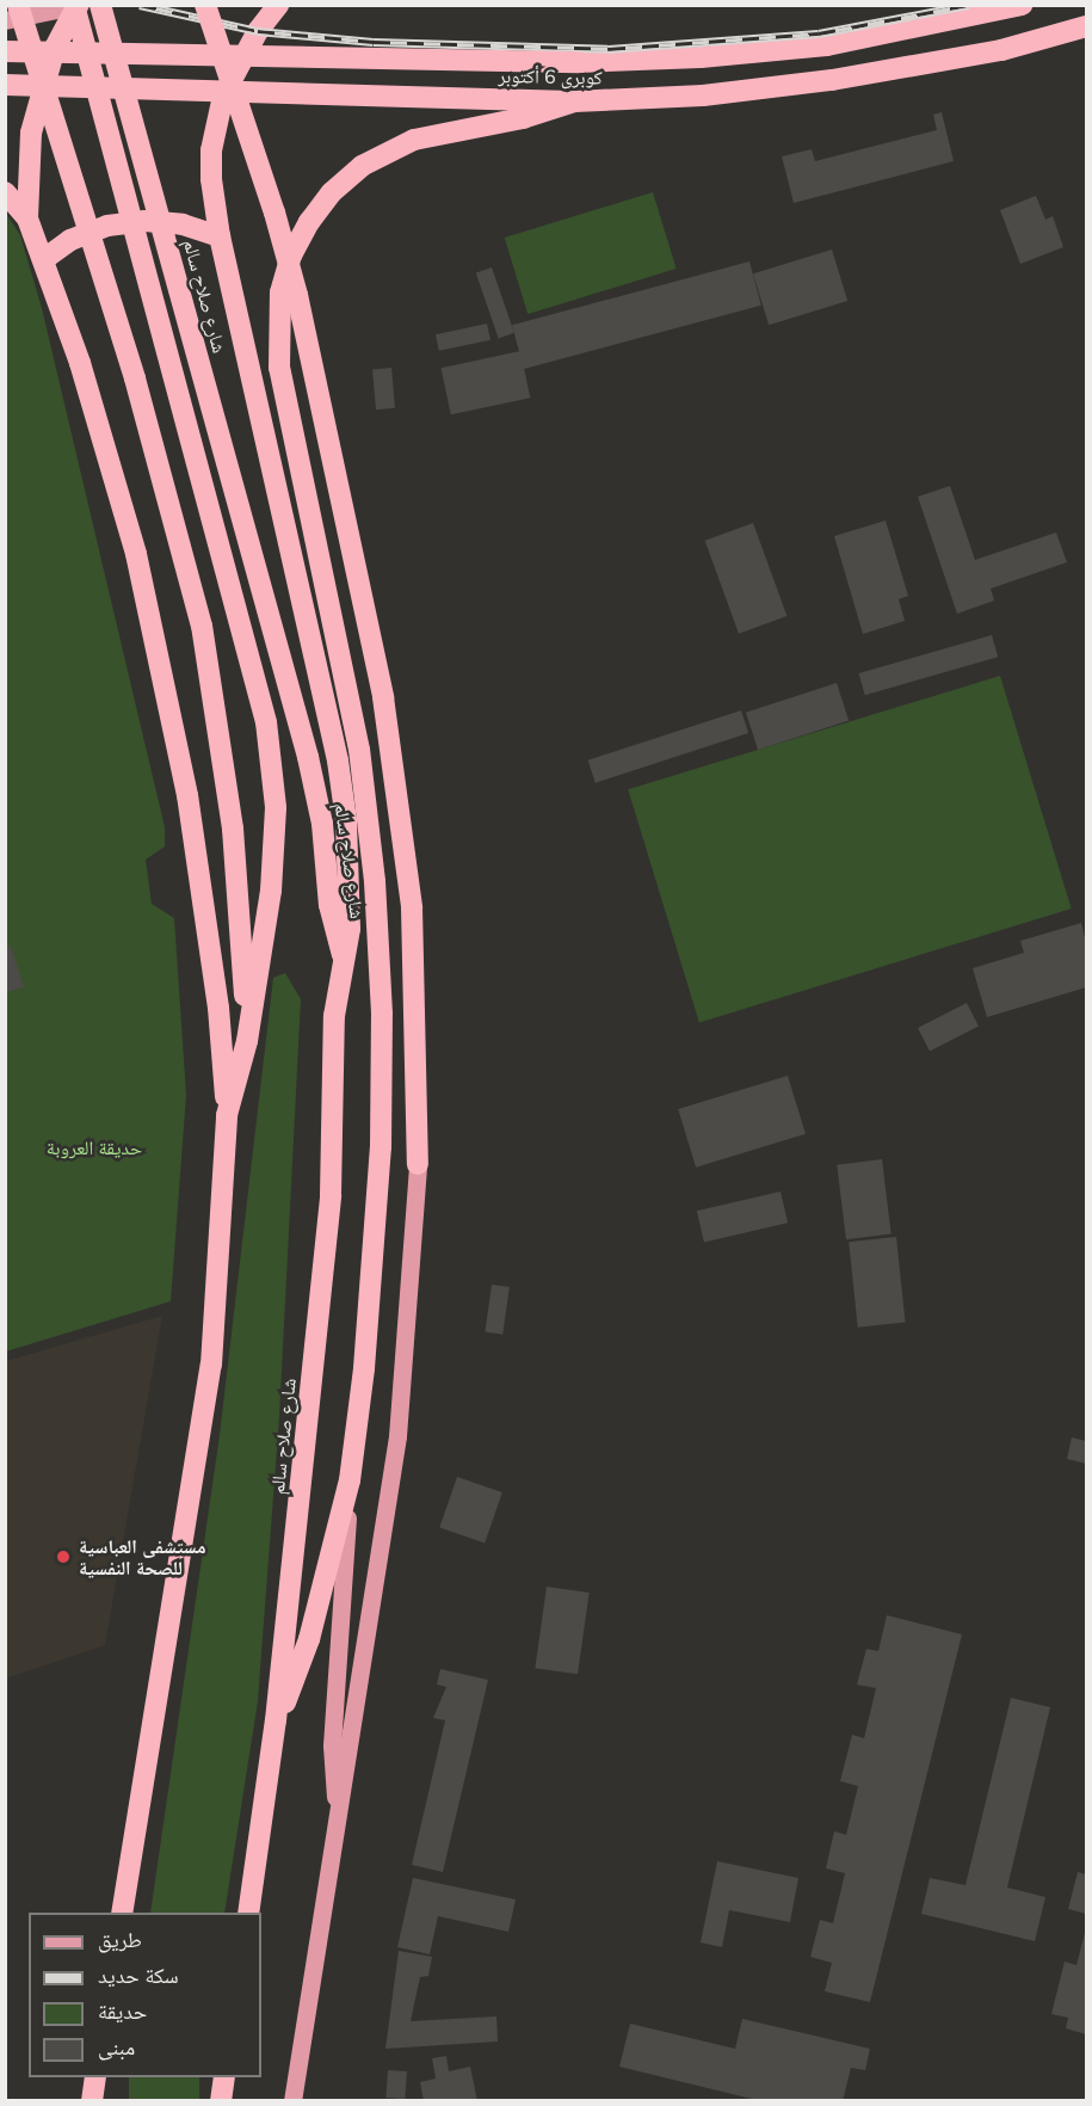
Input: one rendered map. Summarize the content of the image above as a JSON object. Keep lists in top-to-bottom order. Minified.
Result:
{"streets":{"highway":["كوبرى 6 أكتوبر","شارع صلاح سالم"]},"parks":["حديقة العروبة"],"places":["مستشفى العباسية للصحة النفسية"],"legend":["طريق","سكة حديد","حديقة","مبنى"]}
